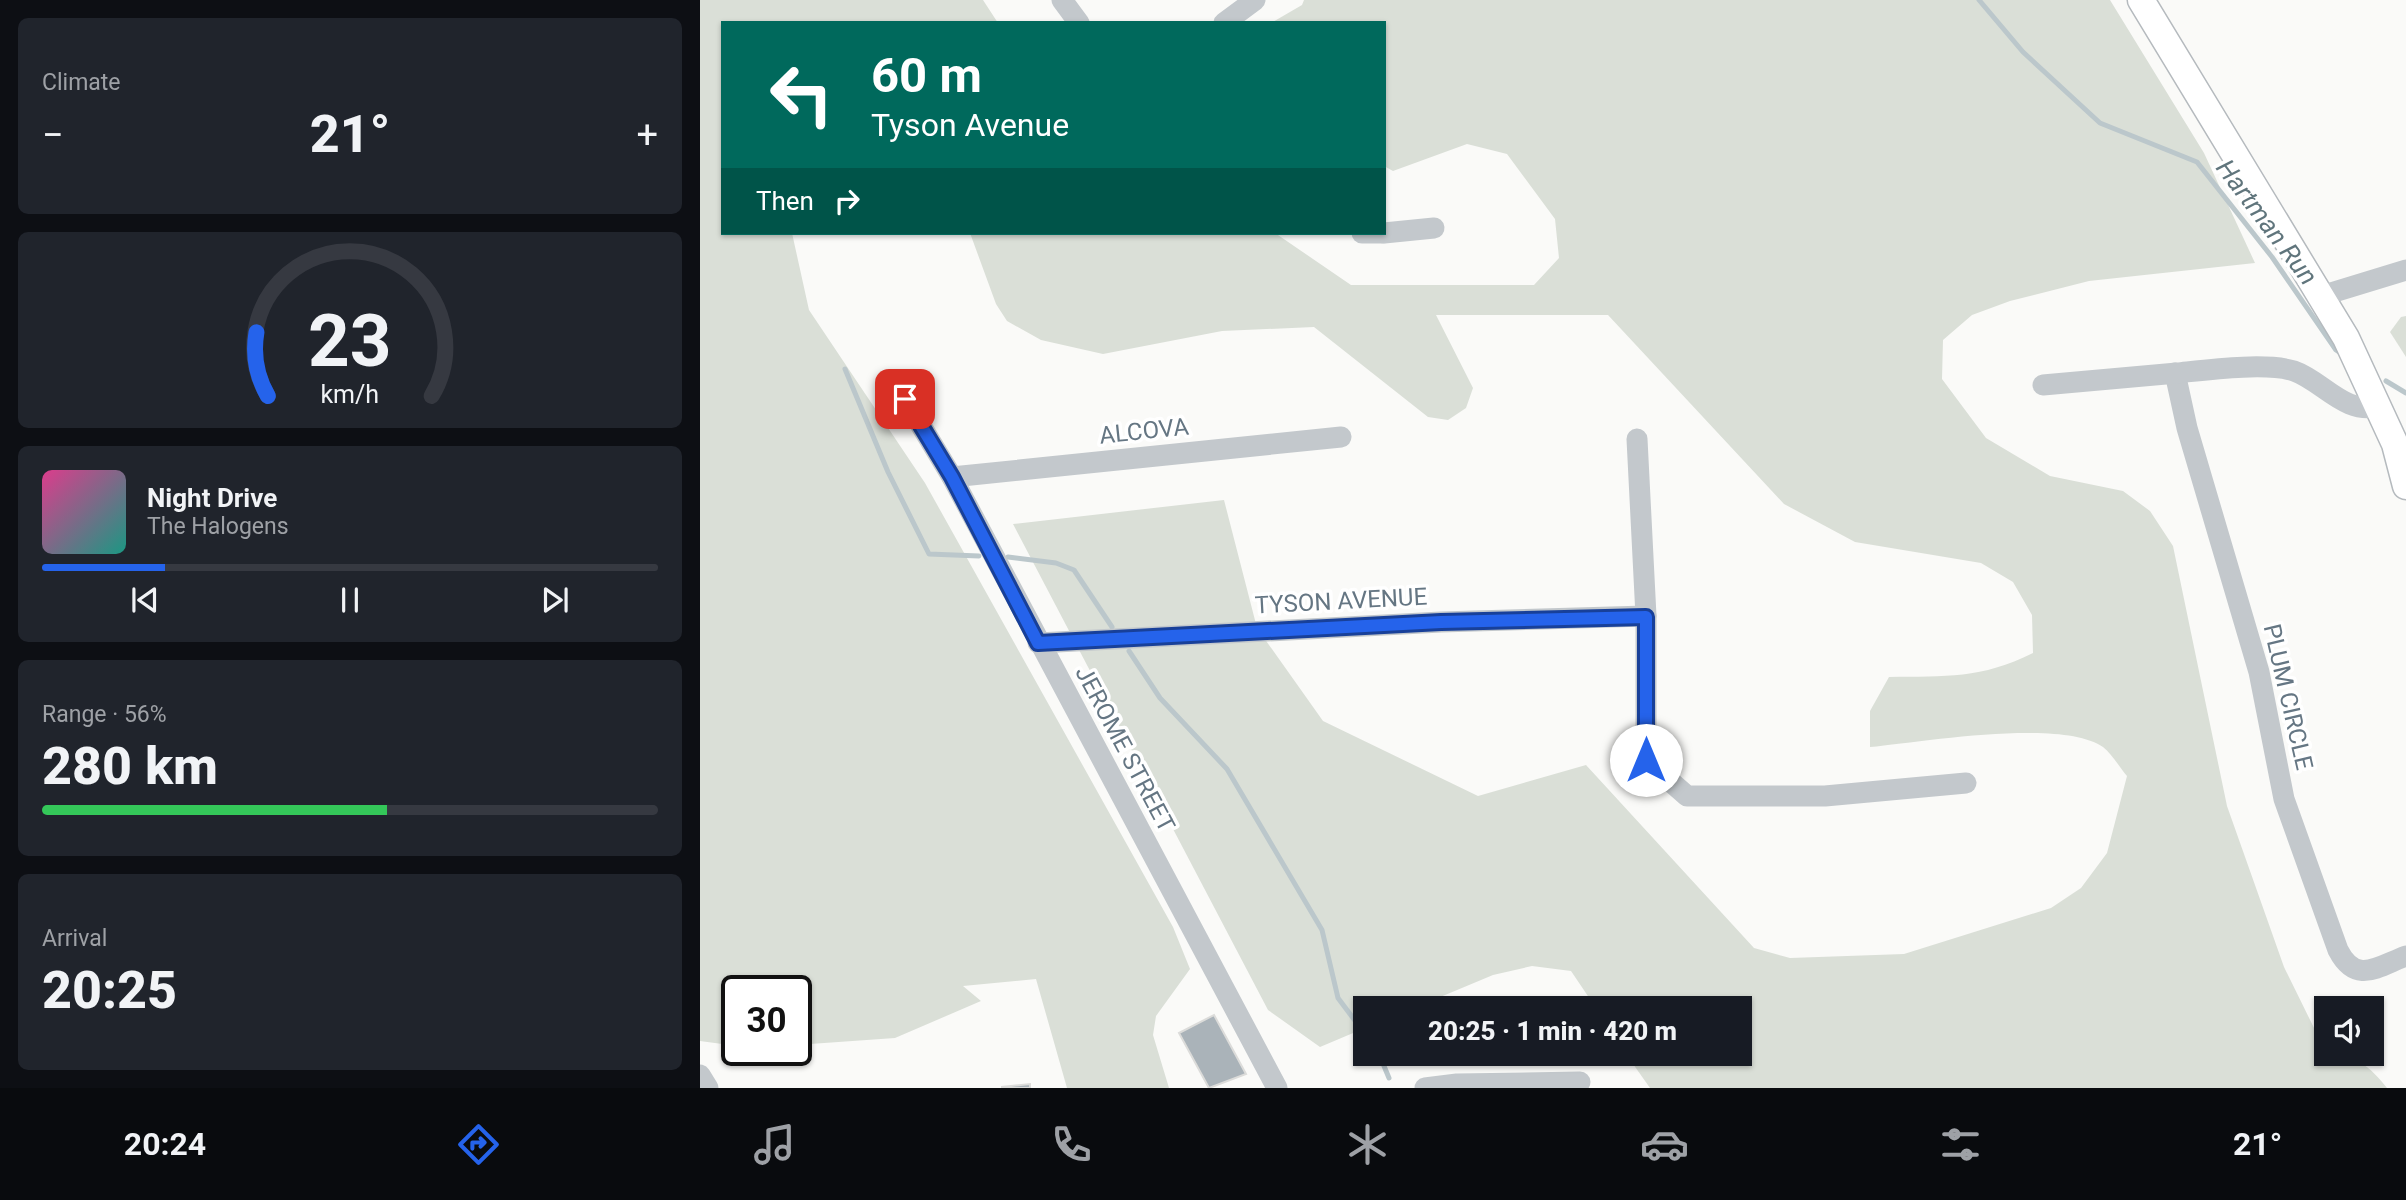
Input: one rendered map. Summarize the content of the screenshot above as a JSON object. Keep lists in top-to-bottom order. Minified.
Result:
{"streets":{"street":["ALCOVA","TYSON AVENUE","PLUM CIRCLE","JEROME STREET"]},"crossings":[["ALCOVA","JEROME STREET"],["TYSON AVENUE","JEROME STREET"]],"water":["Hartman Run"],"page":{"tile":["Climate",["Range · 56%","280 km"],["Arrival","20:25"]],"turn":["60 m","Tyson Avenue"],"heat":["−","21°","+"],"then":"Then","song":["Night Drive","The Halogens"],"limit":"30","trip":"20:25 · 1 min · 420 m","tabs":["20:24","21°"],"gauge":["23","km/h"]}}
